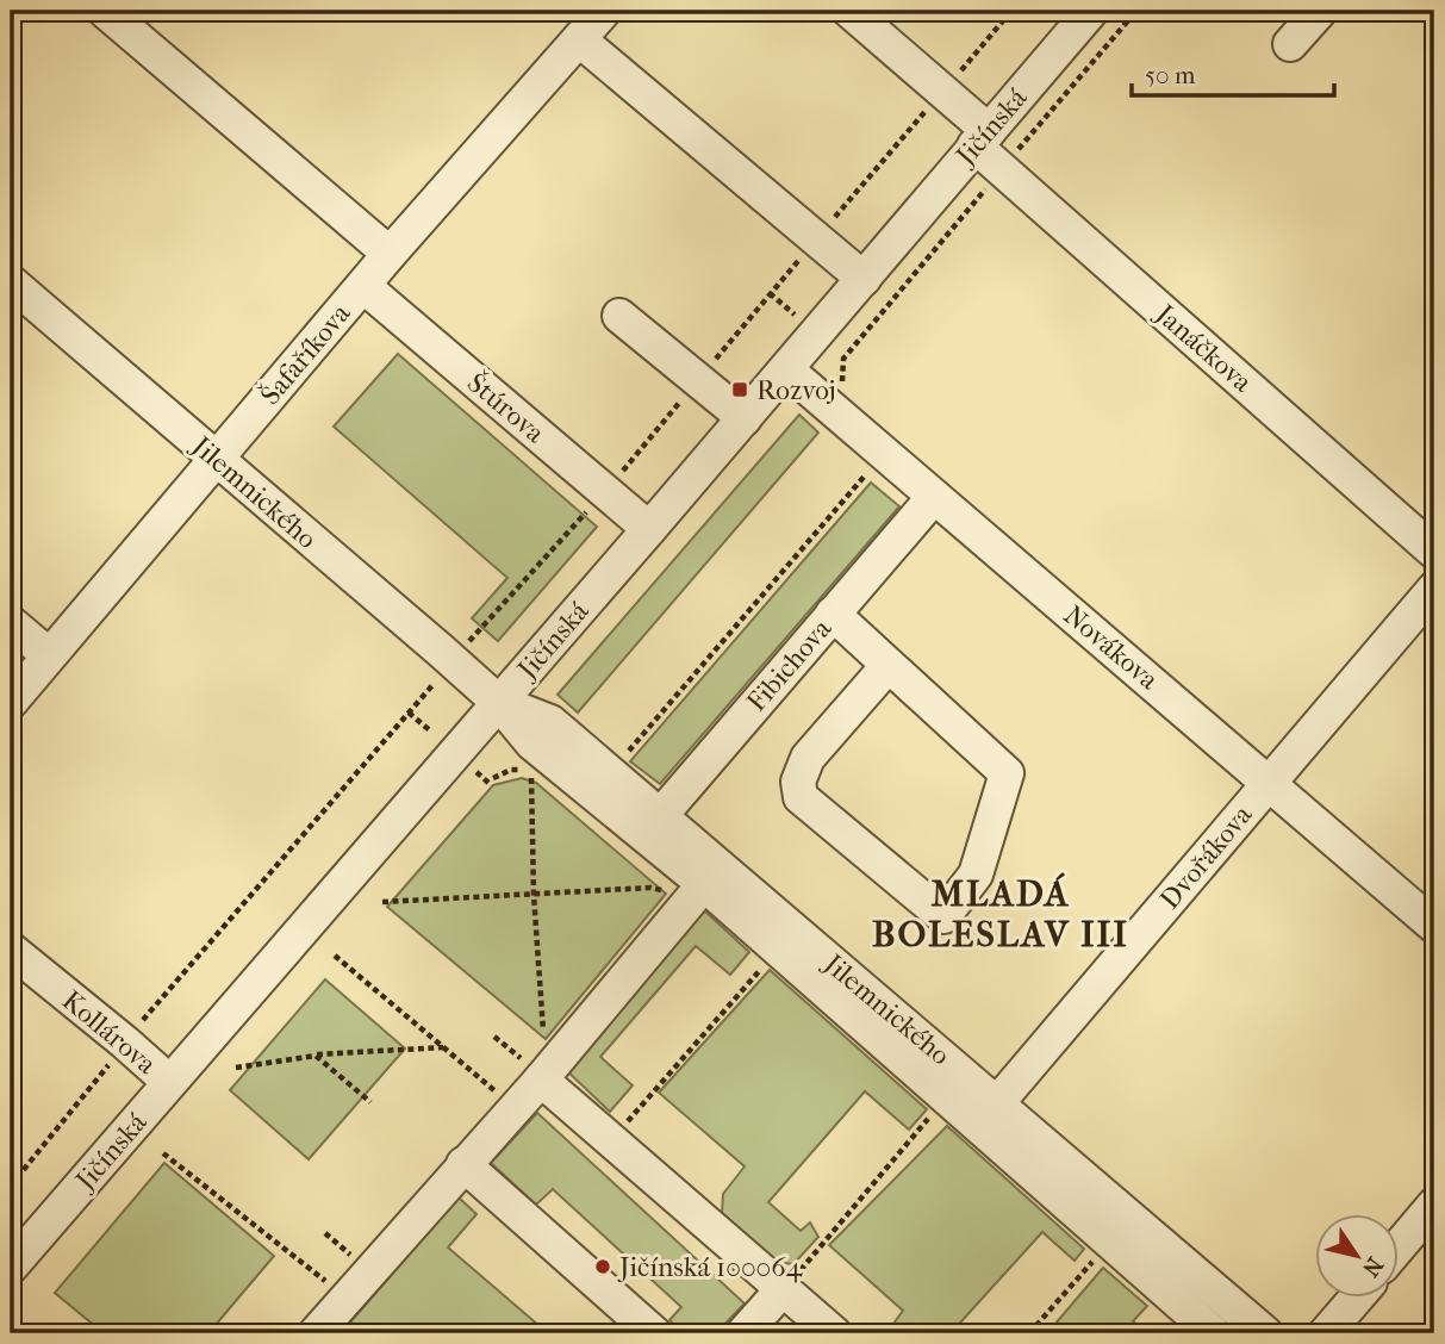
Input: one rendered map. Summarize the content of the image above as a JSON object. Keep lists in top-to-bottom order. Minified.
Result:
{"streets":{"street":["Jičínská","Janáčkova","Šafaříkova","Štúrova","Jilemnického","Novákova","Fibichova","Dvořákova","Kollárova"]},"crossings":[["Jičínská","Janáčkova"],["Jičínská","Štúrova"],["Jičínská","Jilemnického"],["Jičínská","Novákova"],["Jičínská","Kollárova"],["Šafaříkova","Štúrova"],["Šafaříkova","Jilemnického"],["Jilemnického","Fibichova"],["Jilemnického","Dvořákova"],["Novákova","Fibichova"],["Novákova","Dvořákova"]],"districts":["MLADÁ BOLESLAV III"],"places":{"transit":["Rozvoj"],"other":["Jičínská 100064"]},"scale_bar":"50 m","north":"bottom right"}
